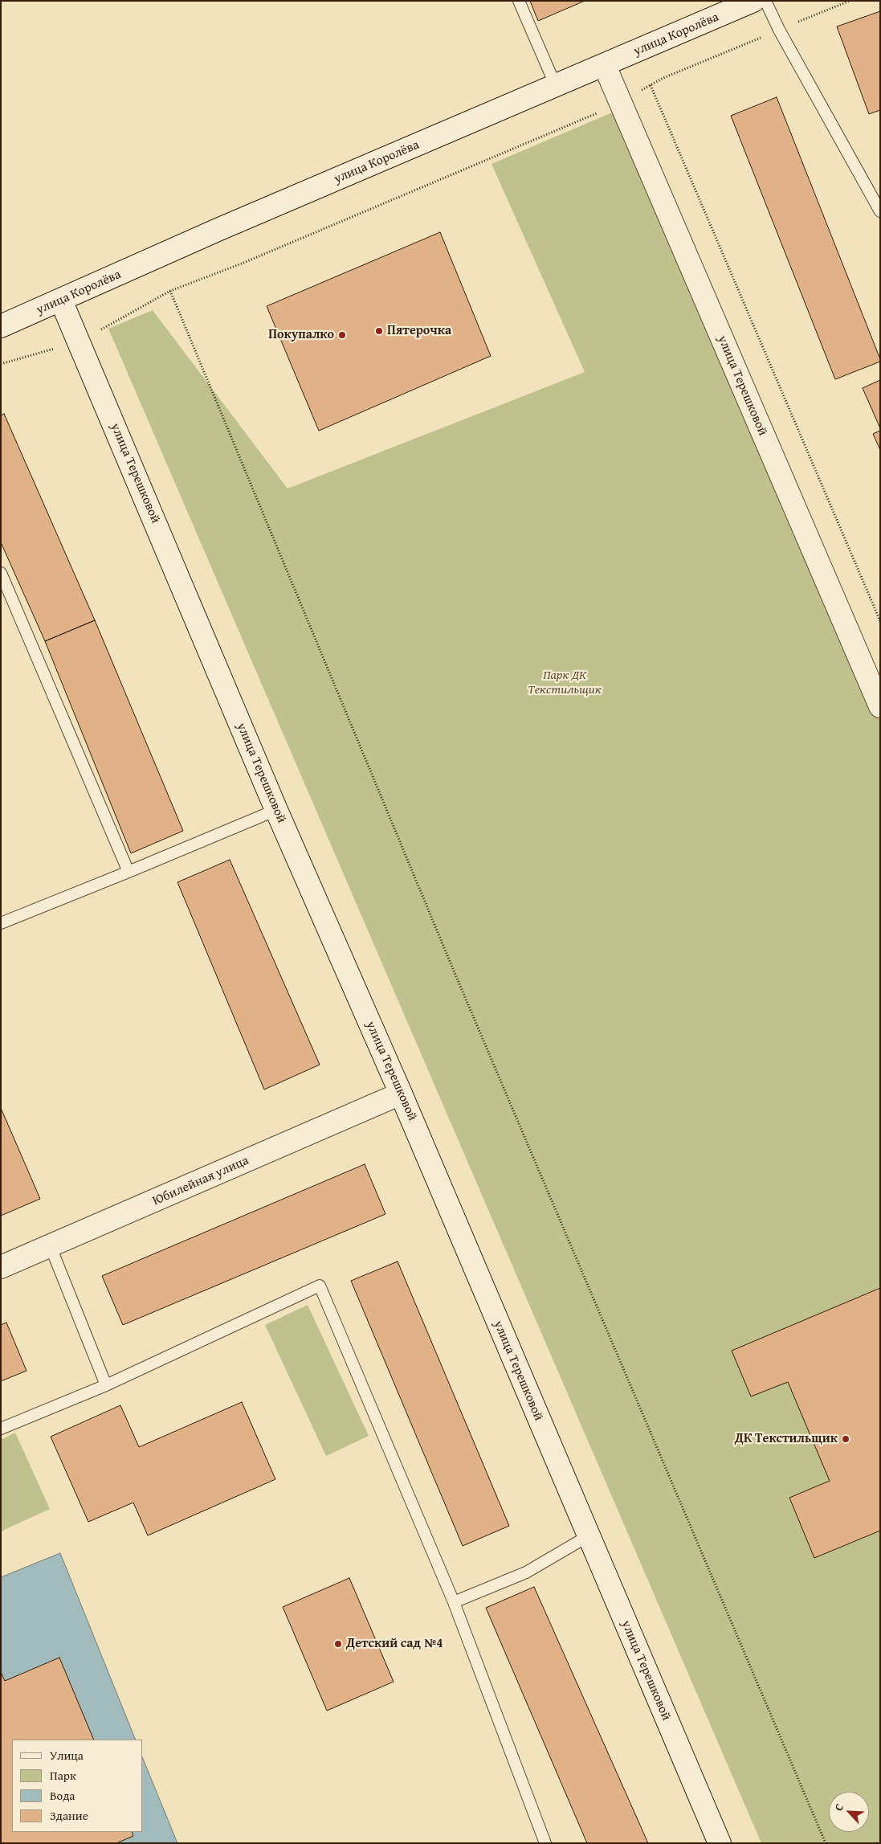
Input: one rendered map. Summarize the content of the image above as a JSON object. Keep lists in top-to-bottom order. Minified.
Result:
{"streets":{"street":["улица Королёва","улица Терешковой","Юбилейная улица"]},"crossings":[["улица Королёва","улица Терешковой"],["улица Терешковой","Юбилейная улица"]],"parks":["Парк ДК Текстильщик"],"places":["Пятерочка","Покупалко","ДК Текстильщик","Детский сад №4"],"legend":["Улица","Парк","Вода","Здание"],"north":"top left"}
